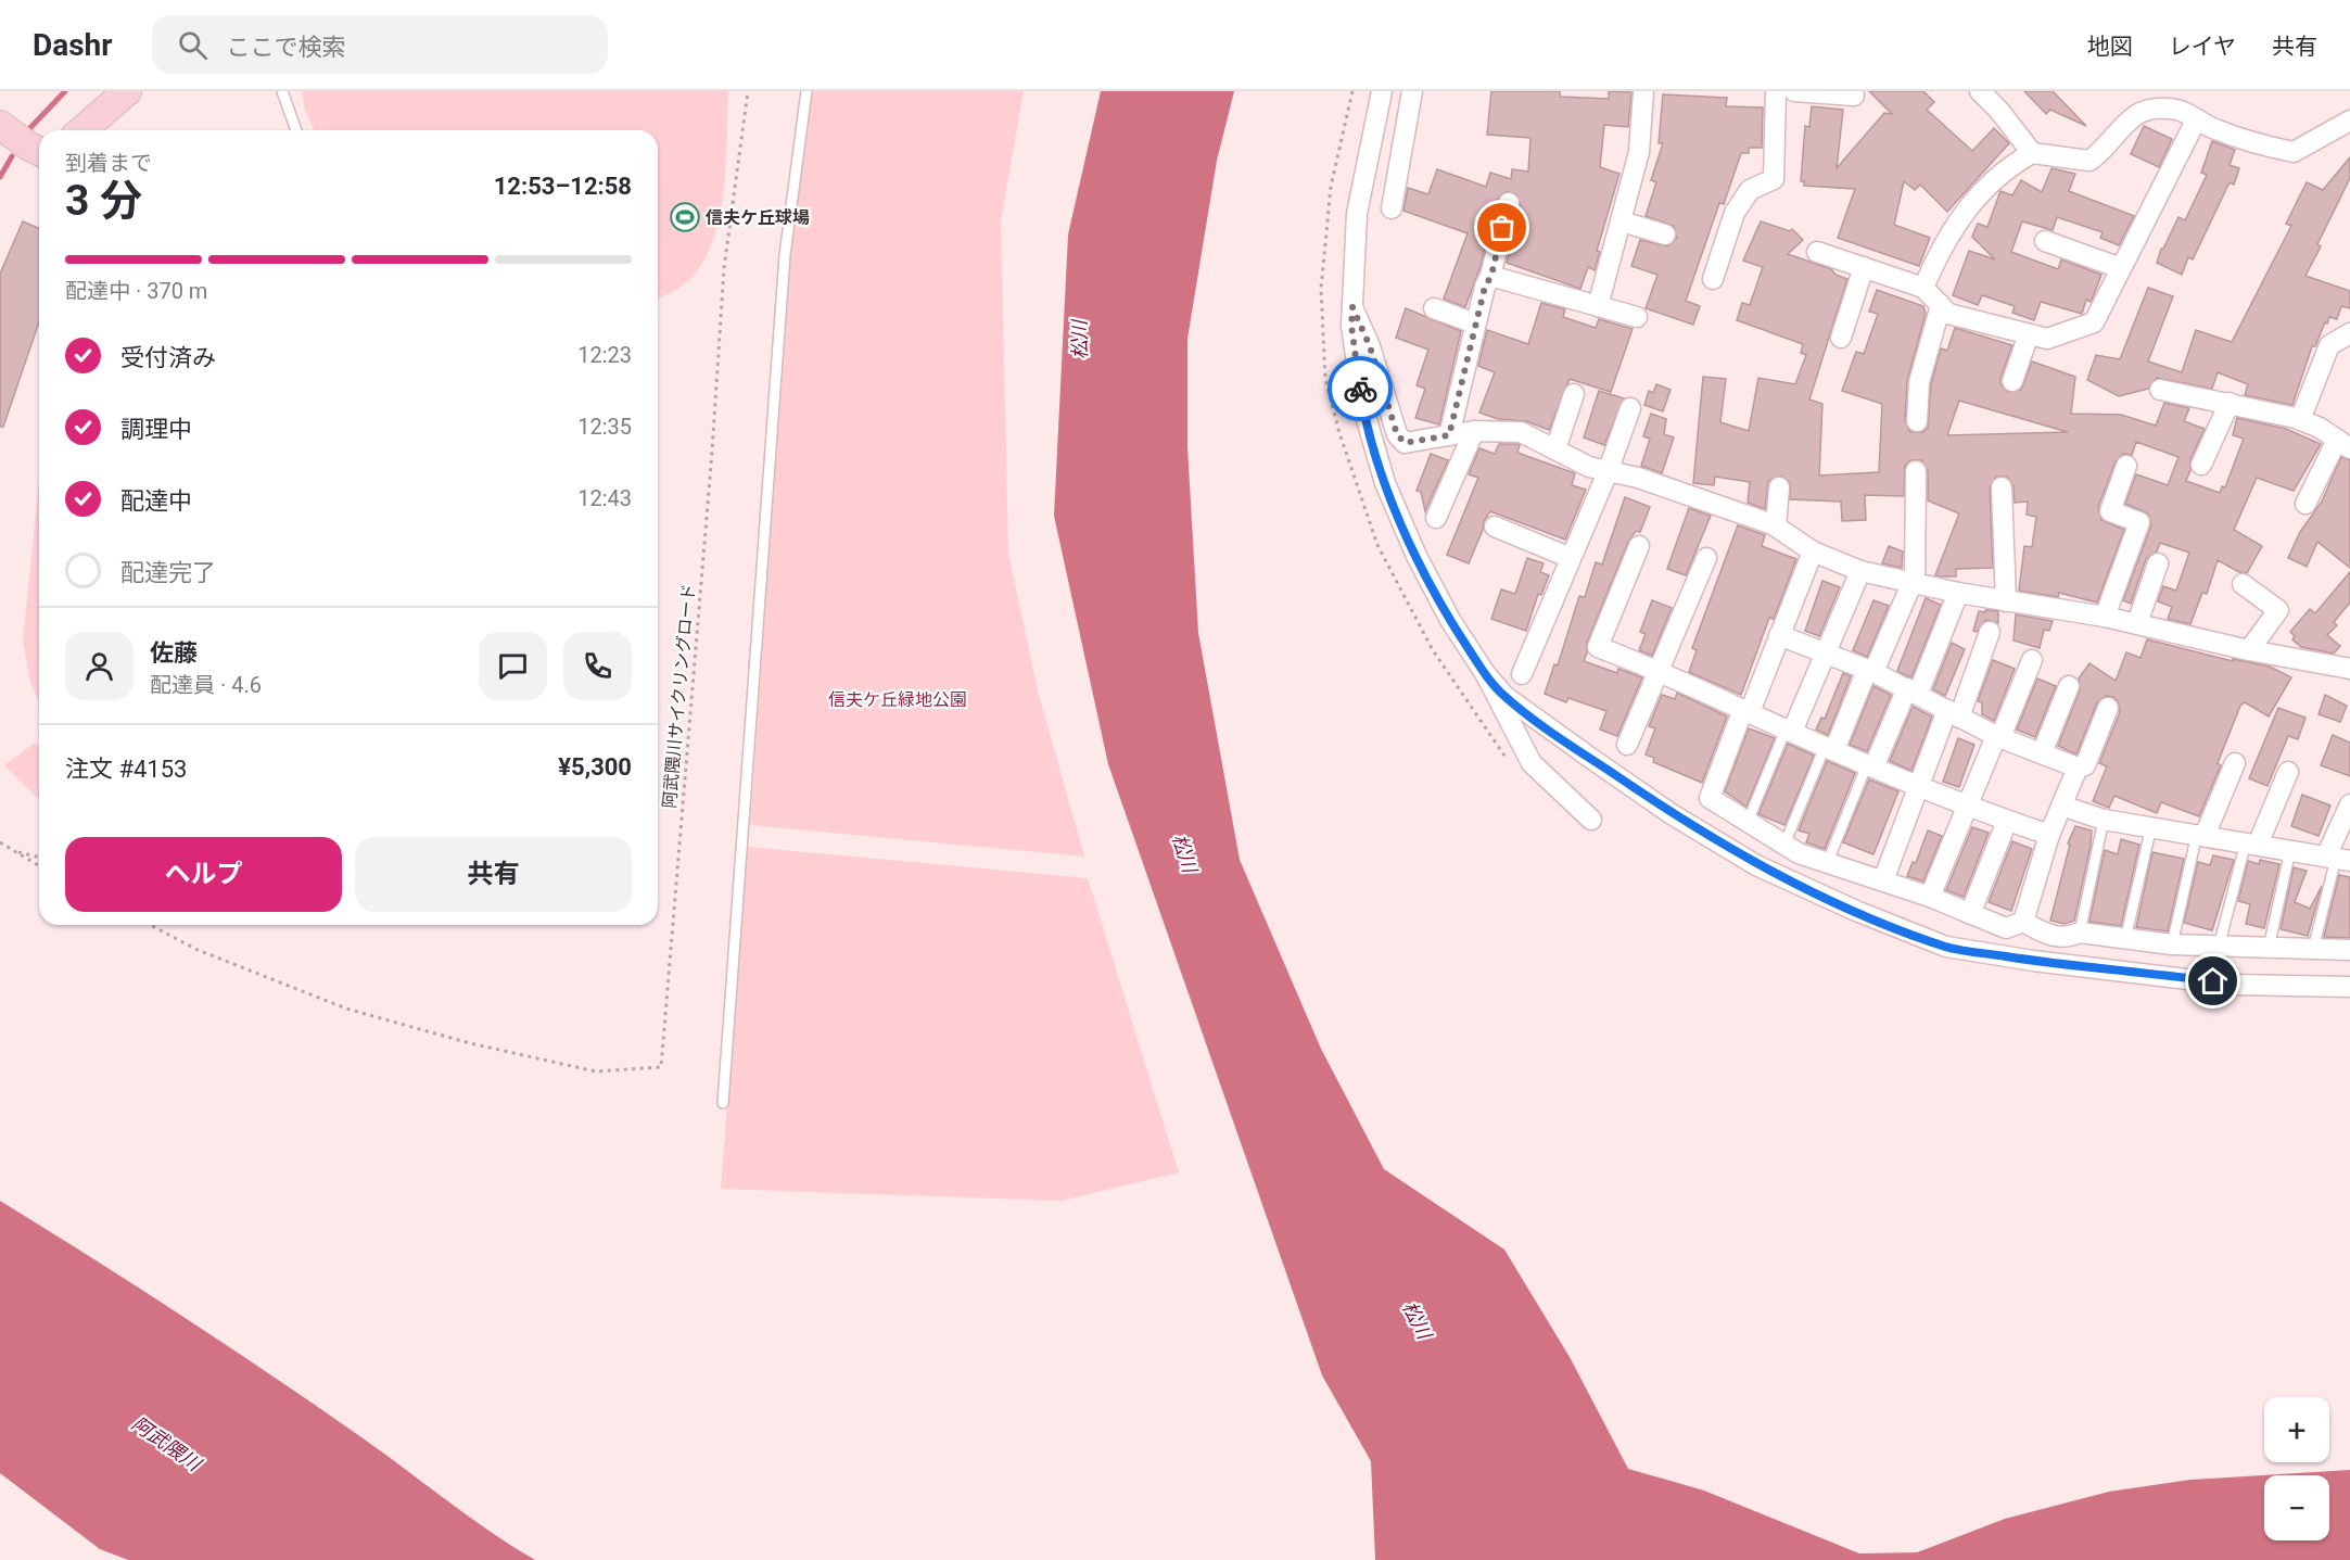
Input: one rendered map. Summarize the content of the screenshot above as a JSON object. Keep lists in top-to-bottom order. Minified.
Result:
{"streets":{"path":["阿武隈川サイクリングロード"]},"water":["松川","阿武隈川"],"parks":["信夫ケ丘緑地公園"],"places":{"sports":["信夫ケ丘球場"]},"page":{"header":"Dashr","search":"ここで検索","nav":["地図","レイヤ","共有"],"heading":["3 分","到着まで","12:53–12:58"],"panel":["佐藤","配達員 · 4.6","注文 #4153","¥5,300"],"bar":"配達中 · 370 m","list":[["受付済み","12:23"],["調理中","12:35"],["配達中","12:43"],"配達完了"],"buttons":["ヘルプ","共有"],"map_buttons":["+","−"]}}
